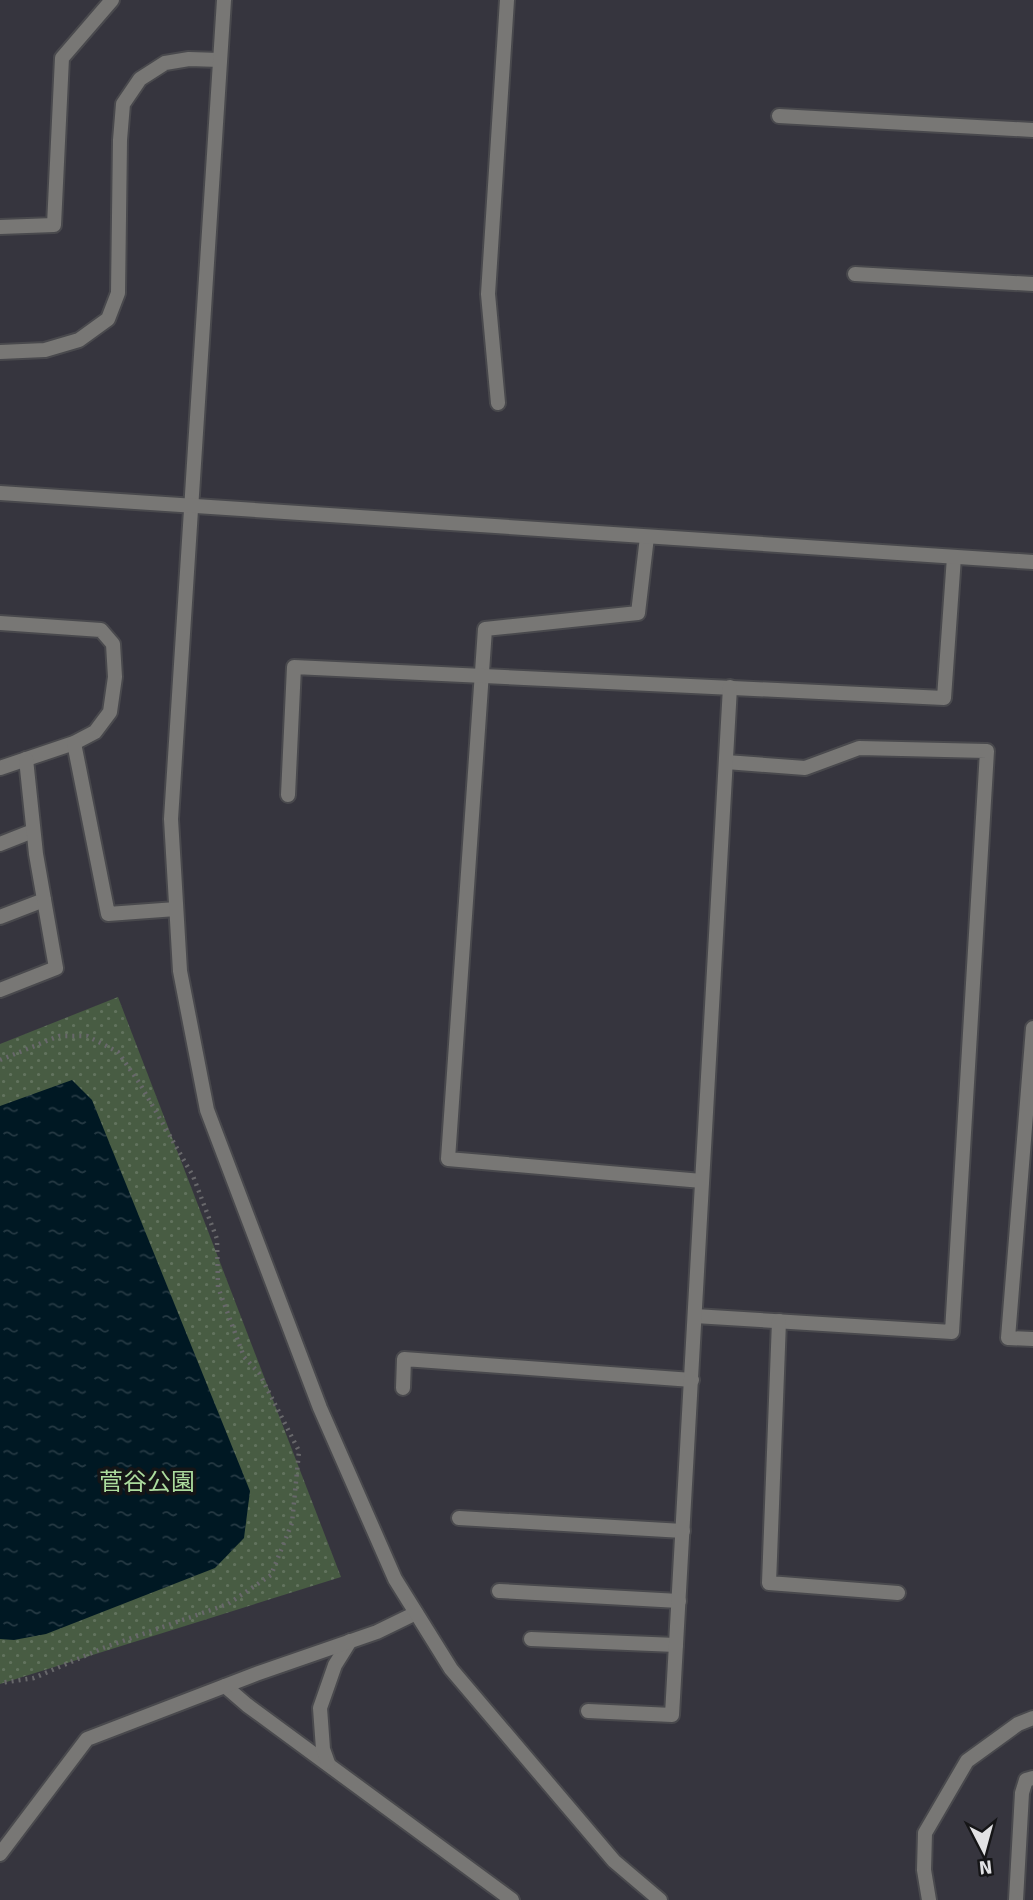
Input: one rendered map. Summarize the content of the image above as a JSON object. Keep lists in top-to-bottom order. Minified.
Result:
{"parks":["菅谷公園"],"north":"bottom"}
